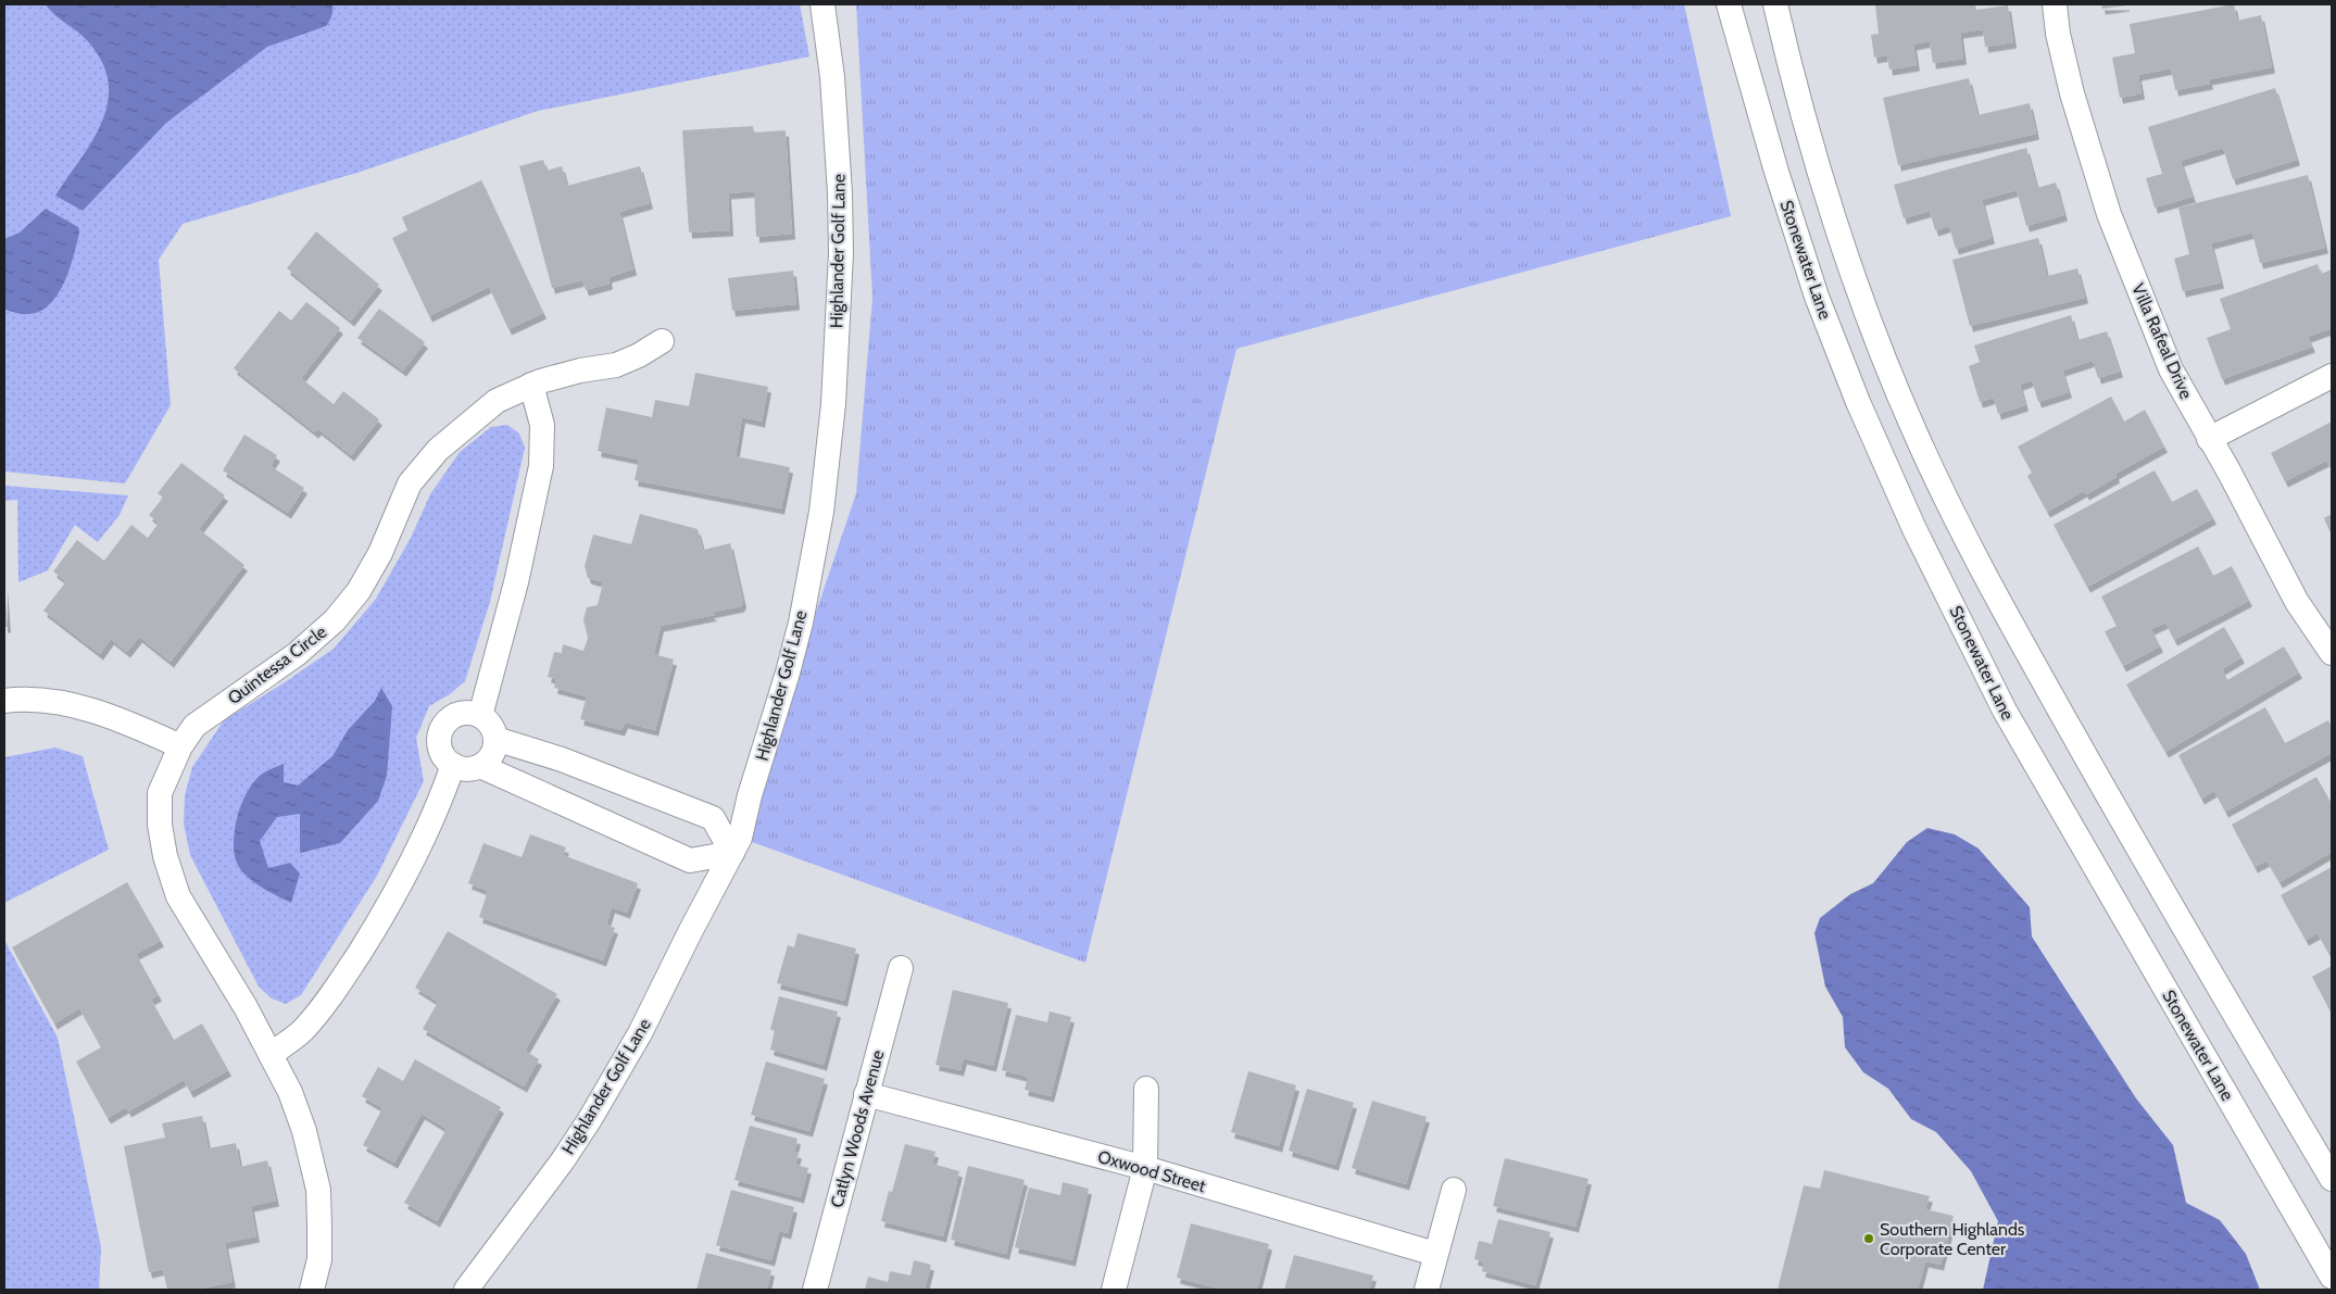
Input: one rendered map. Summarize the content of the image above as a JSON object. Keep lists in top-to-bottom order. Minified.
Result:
{"streets":{"street":["Highlander Golf Lane","Stonewater Lane","Villa Rafeal Drive","Quintessa Circle","Catlyn Woods Avenue","Oxwood Street"]},"crossings":[["Catlyn Woods Avenue","Oxwood Street"]],"places":["Southern Highlands Corporate Center"]}
